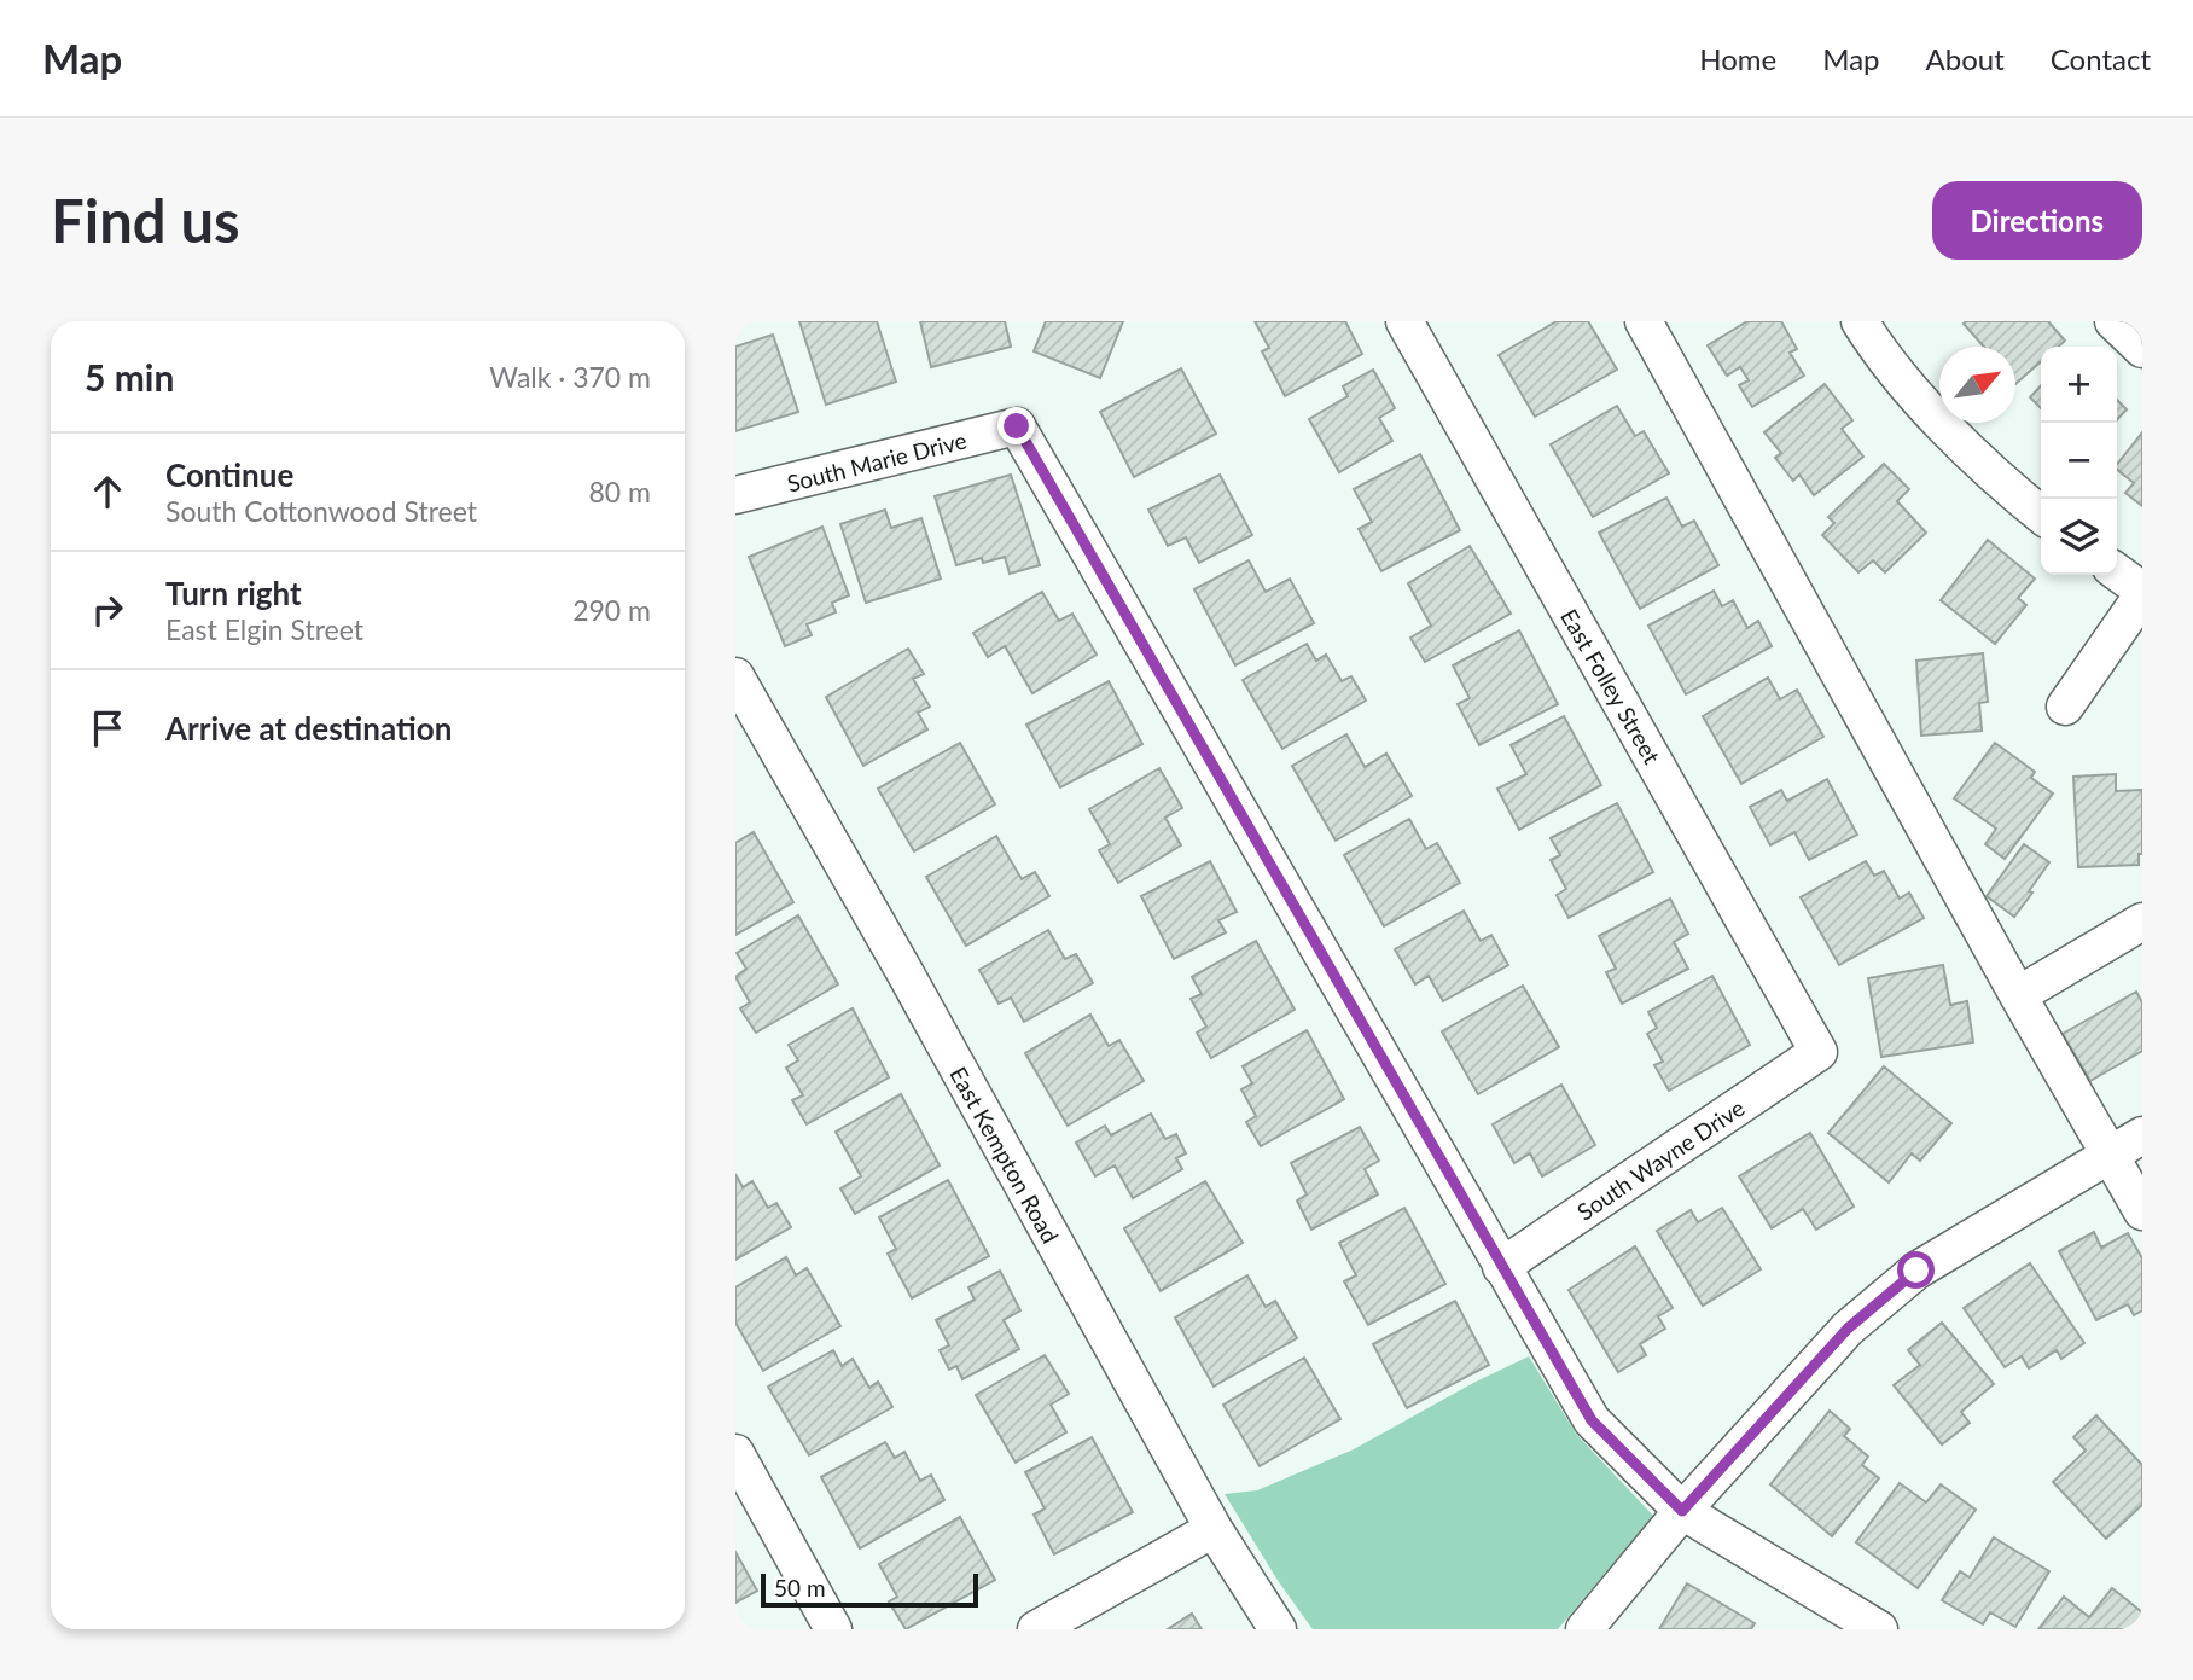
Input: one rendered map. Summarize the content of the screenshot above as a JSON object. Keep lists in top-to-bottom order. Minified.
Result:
{"streets":{"street":["South Marie Drive","East Folley Street","East Kempton Road","South Wayne Drive"]},"crossings":[["South Marie Drive","South Wayne Drive"],["East Folley Street","South Wayne Drive"]],"scale_bar":"50 m","north":"top right","page":{"header":"Map","nav":["Home","Map","About","Contact"],"buttons":"Directions","title":"Find us","heading":["5 min","Walk · 370 m"],"map_buttons":["+","−"],"list":[["Continue","South Cottonwood Street","80 m"],["Turn right","East Elgin Street","290 m"],"Arrive at destination"],"scale":"50 m"}}
